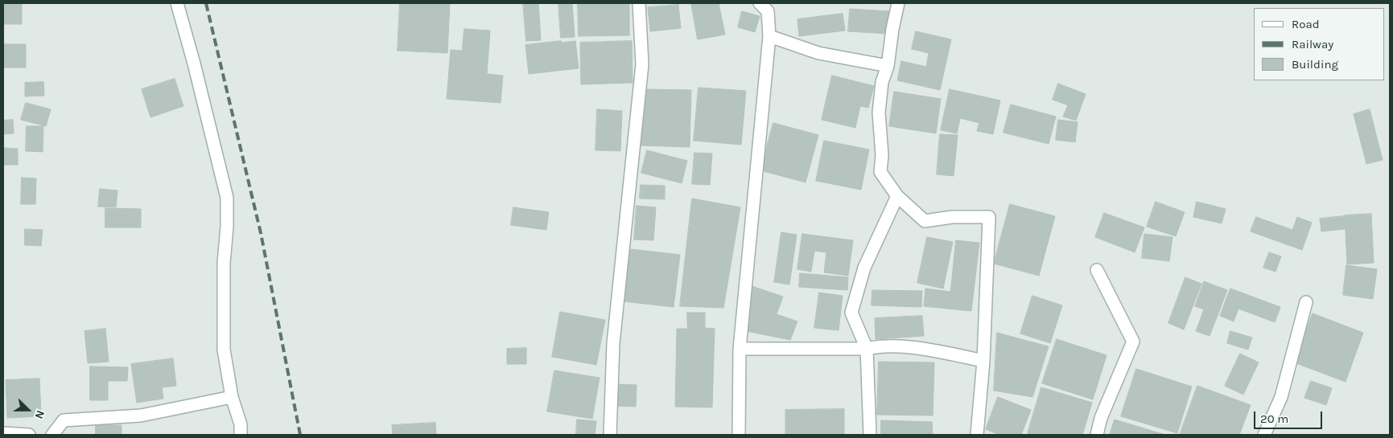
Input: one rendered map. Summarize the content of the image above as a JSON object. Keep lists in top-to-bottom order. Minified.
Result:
{"legend":["Road","Railway","Building"],"scale_bar":"20 m","north":"right"}
